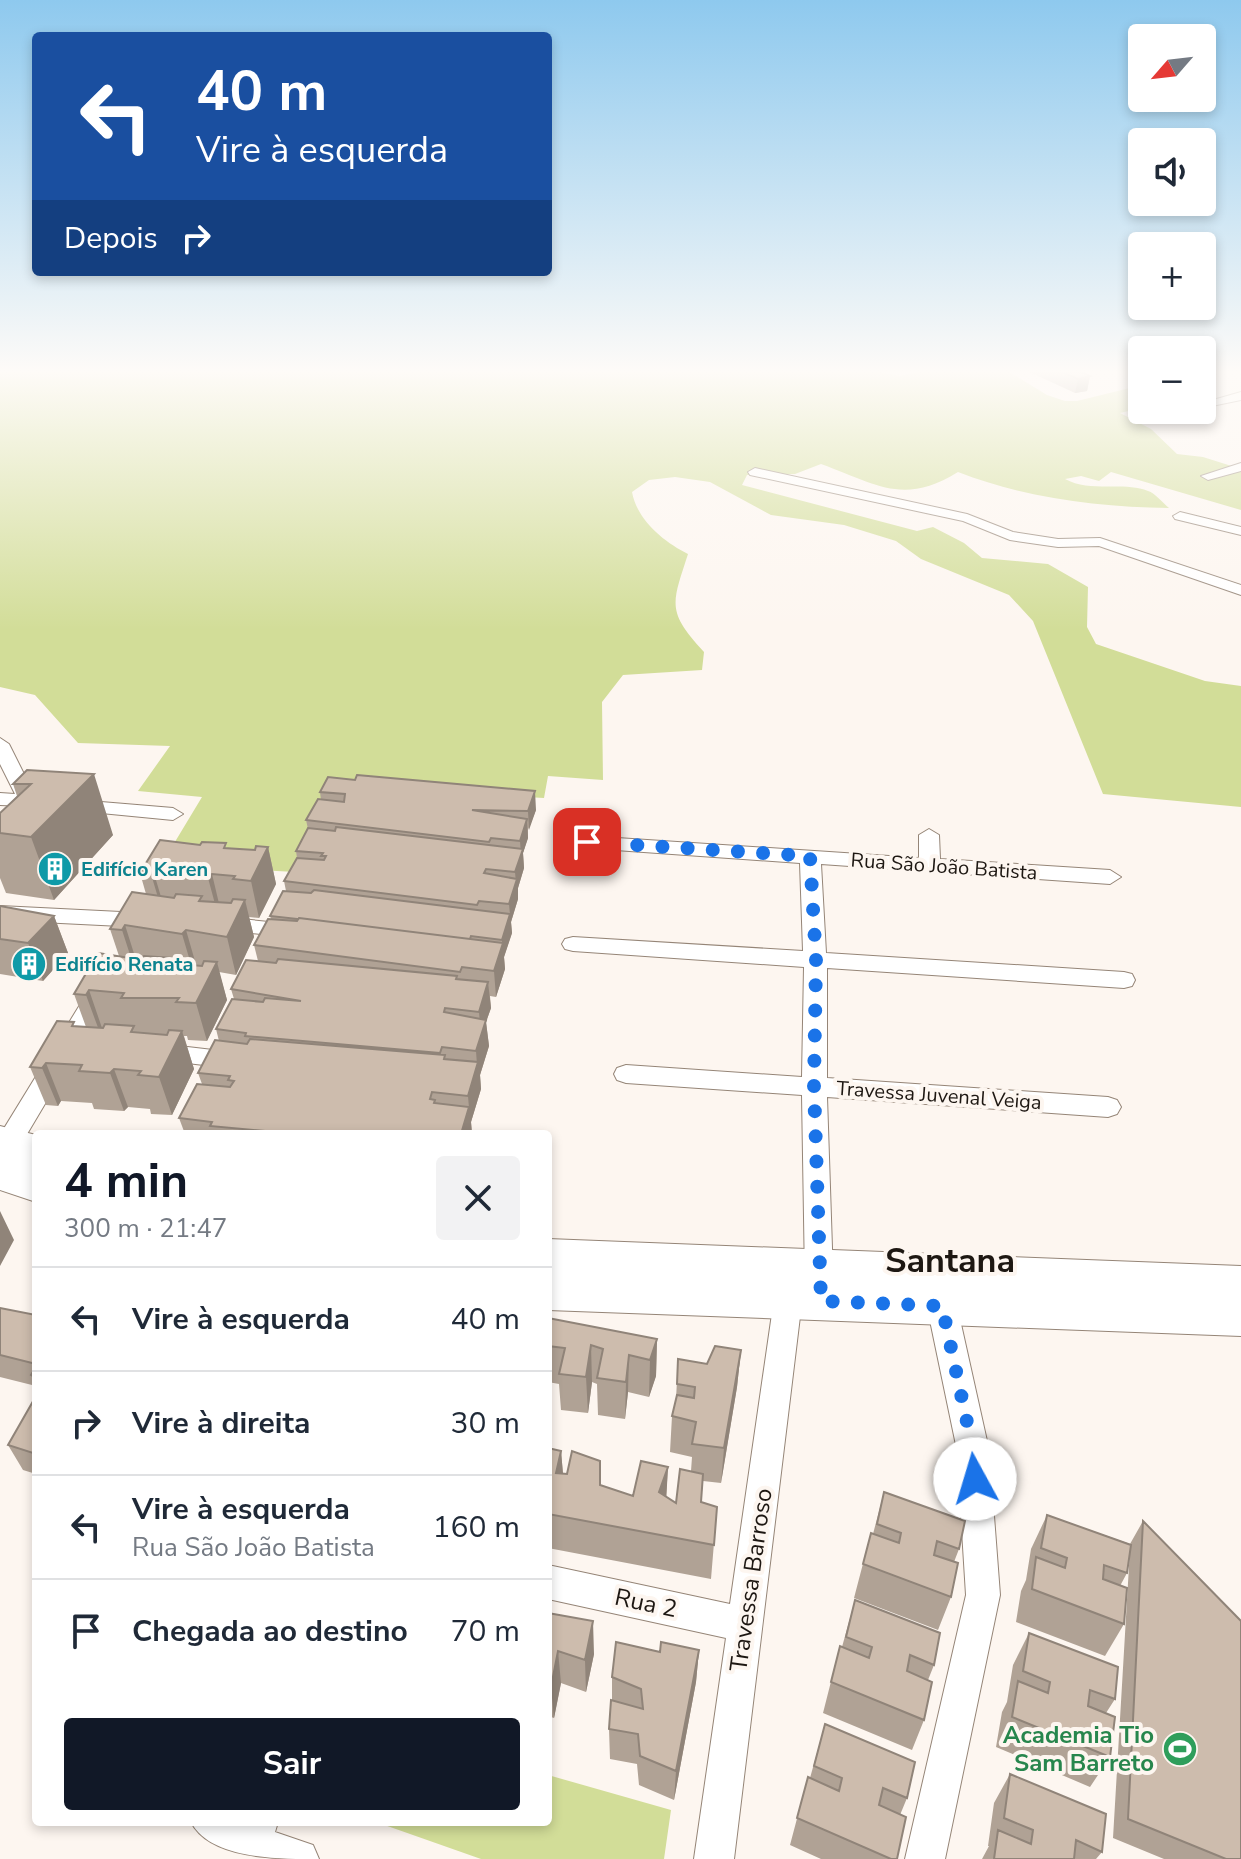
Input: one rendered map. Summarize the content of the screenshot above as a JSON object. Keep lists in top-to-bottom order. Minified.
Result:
{"streets":{"street":["Rua São João Batista","Travessa Juvenal Veiga","Travessa Barroso","Rua 2"]},"crossings":[["Rua São João Batista","Travessa Barroso"],["Travessa Juvenal Veiga","Travessa Barroso"],["Travessa Barroso","Rua 2"]],"districts":["Santana"],"places":{"building":["Edifício Karen","Edifício Renata"],"sports":["Academia Tio Sam Barreto"]},"north":"bottom left","page":{"map_buttons":["+","−"],"turn":["40 m","Vire à esquerda"],"then":"Depois","heading":["4 min","300 m · 21:47"],"list":[{"name":"Vire à esquerda","value":"40 m"},{"name":"Vire à direita","value":"30 m"},{"name":"Vire à esquerda","note":"Rua São João Batista","value":"160 m"},{"name":"Chegada ao destino","value":"70 m"}],"buttons":"Sair"}}
